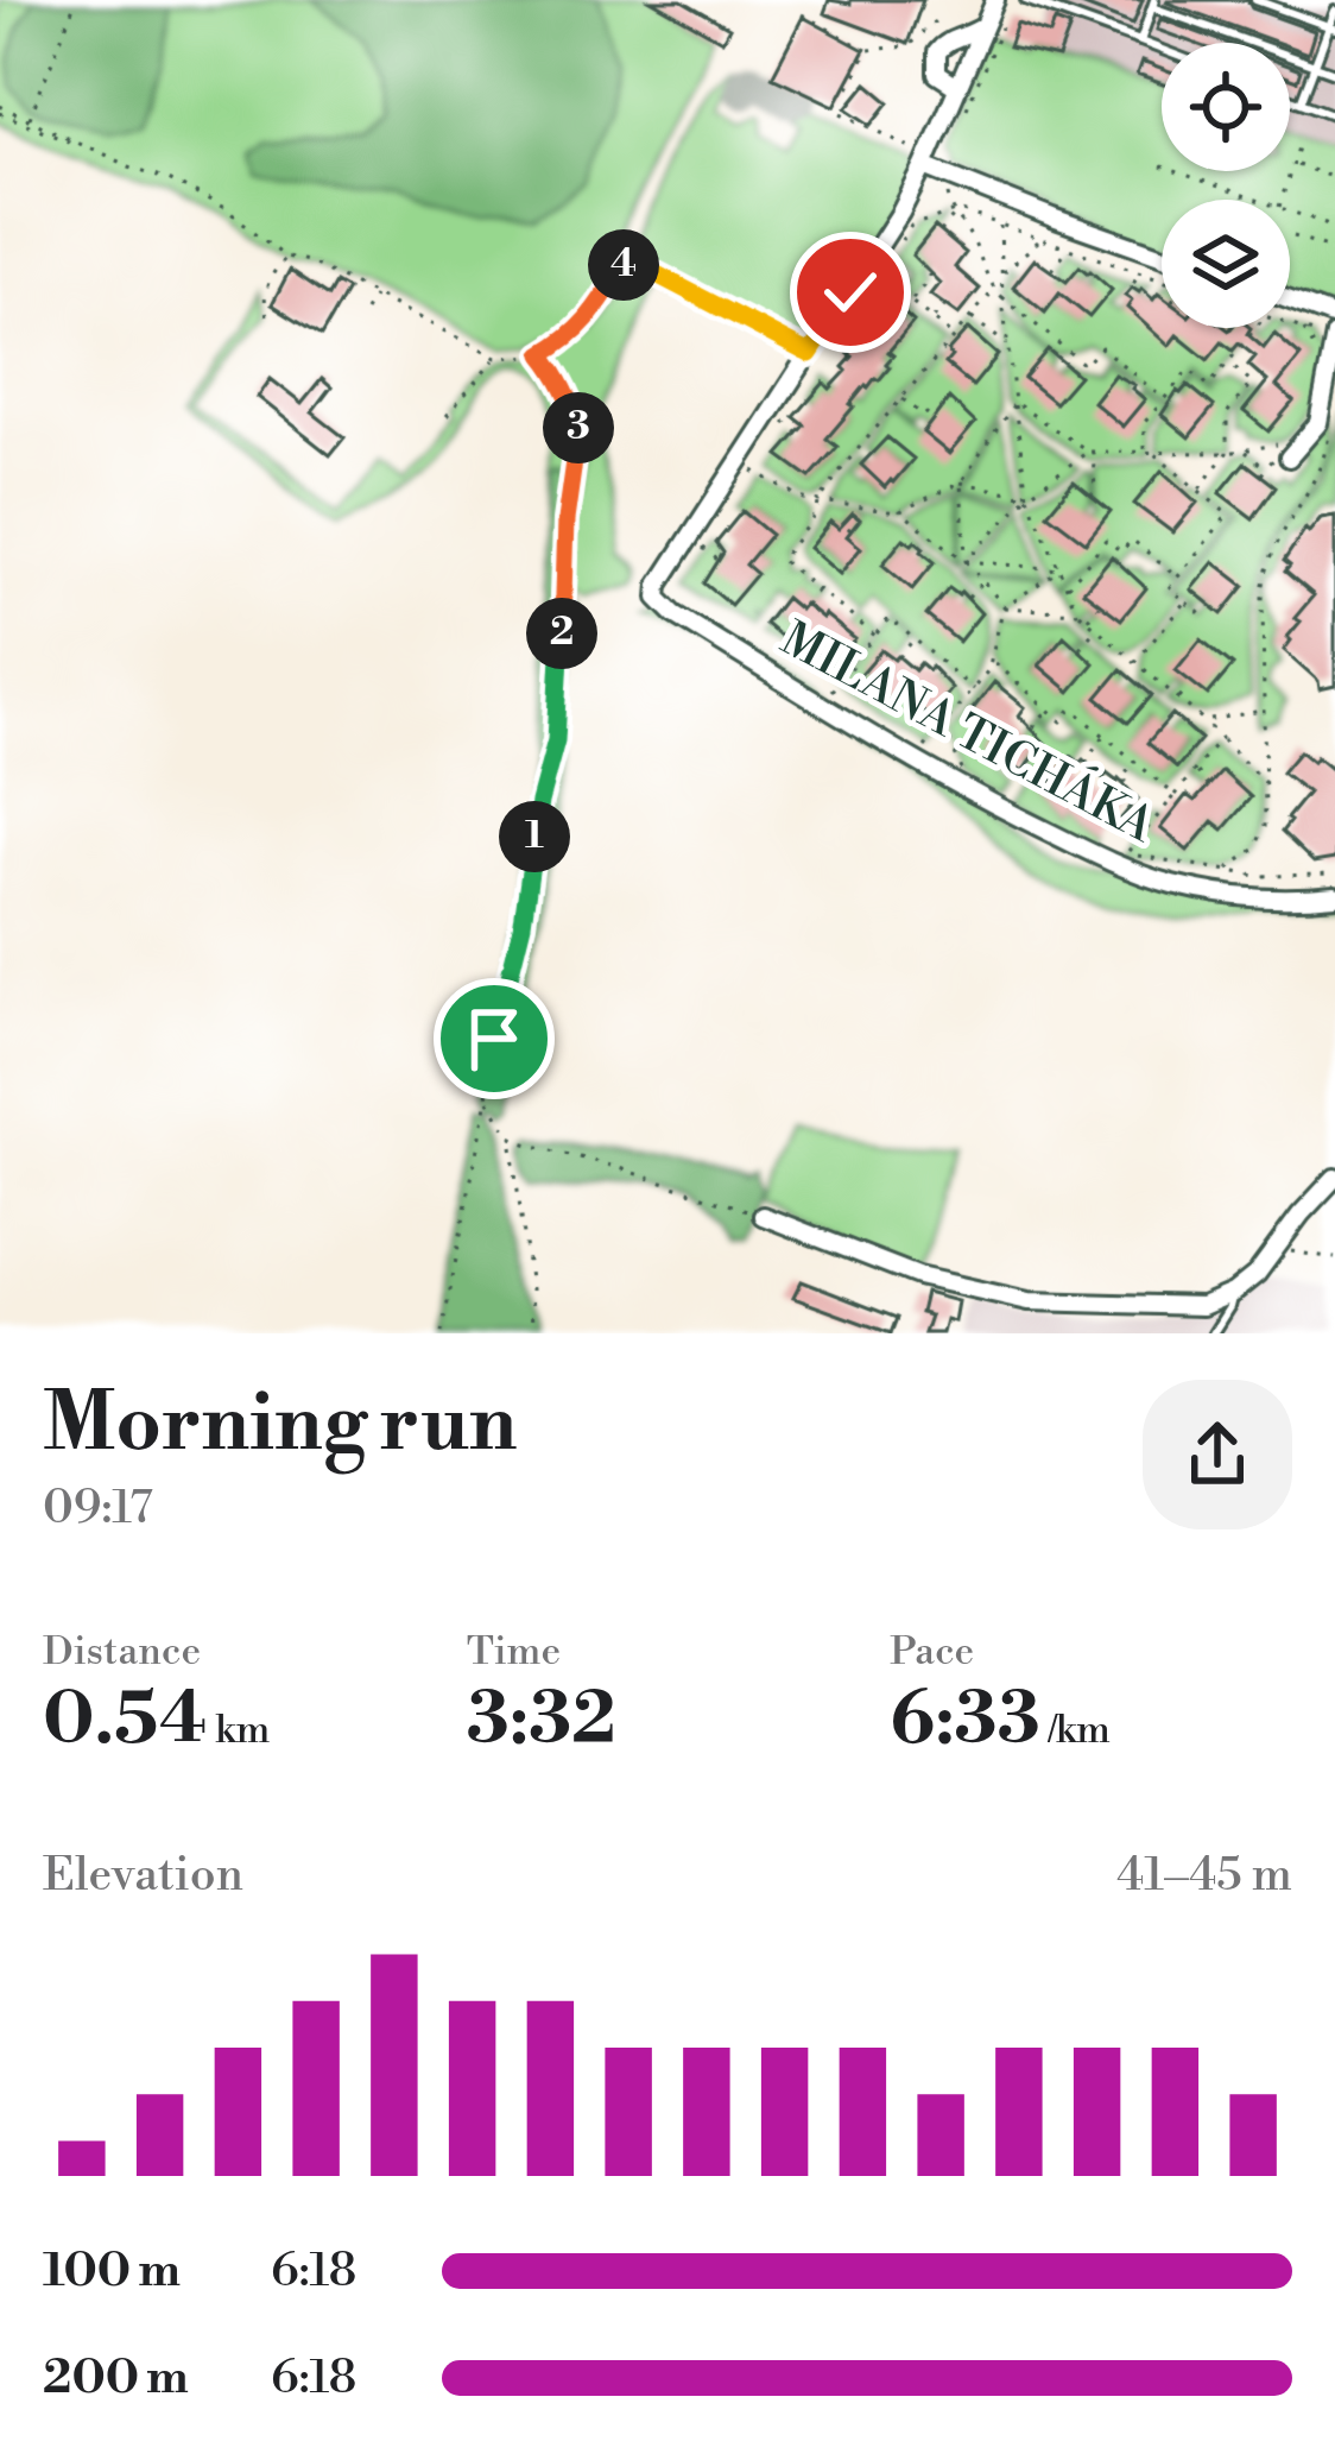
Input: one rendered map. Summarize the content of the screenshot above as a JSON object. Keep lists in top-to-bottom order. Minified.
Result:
{"streets":{"street":["MILANA TICHÁKA"]},"page":{"pins":["4","3","2","1"],"heading":["Morning run","09:17"],"stats":[["Distance","0.54 km"],["Time","3:32"],["Pace","6:33 /km"]],"chart":["Elevation","41–45 m"],"list":[{"name":"100 m","note":"6:18"},{"name":"200 m","note":"6:18"}]}}
